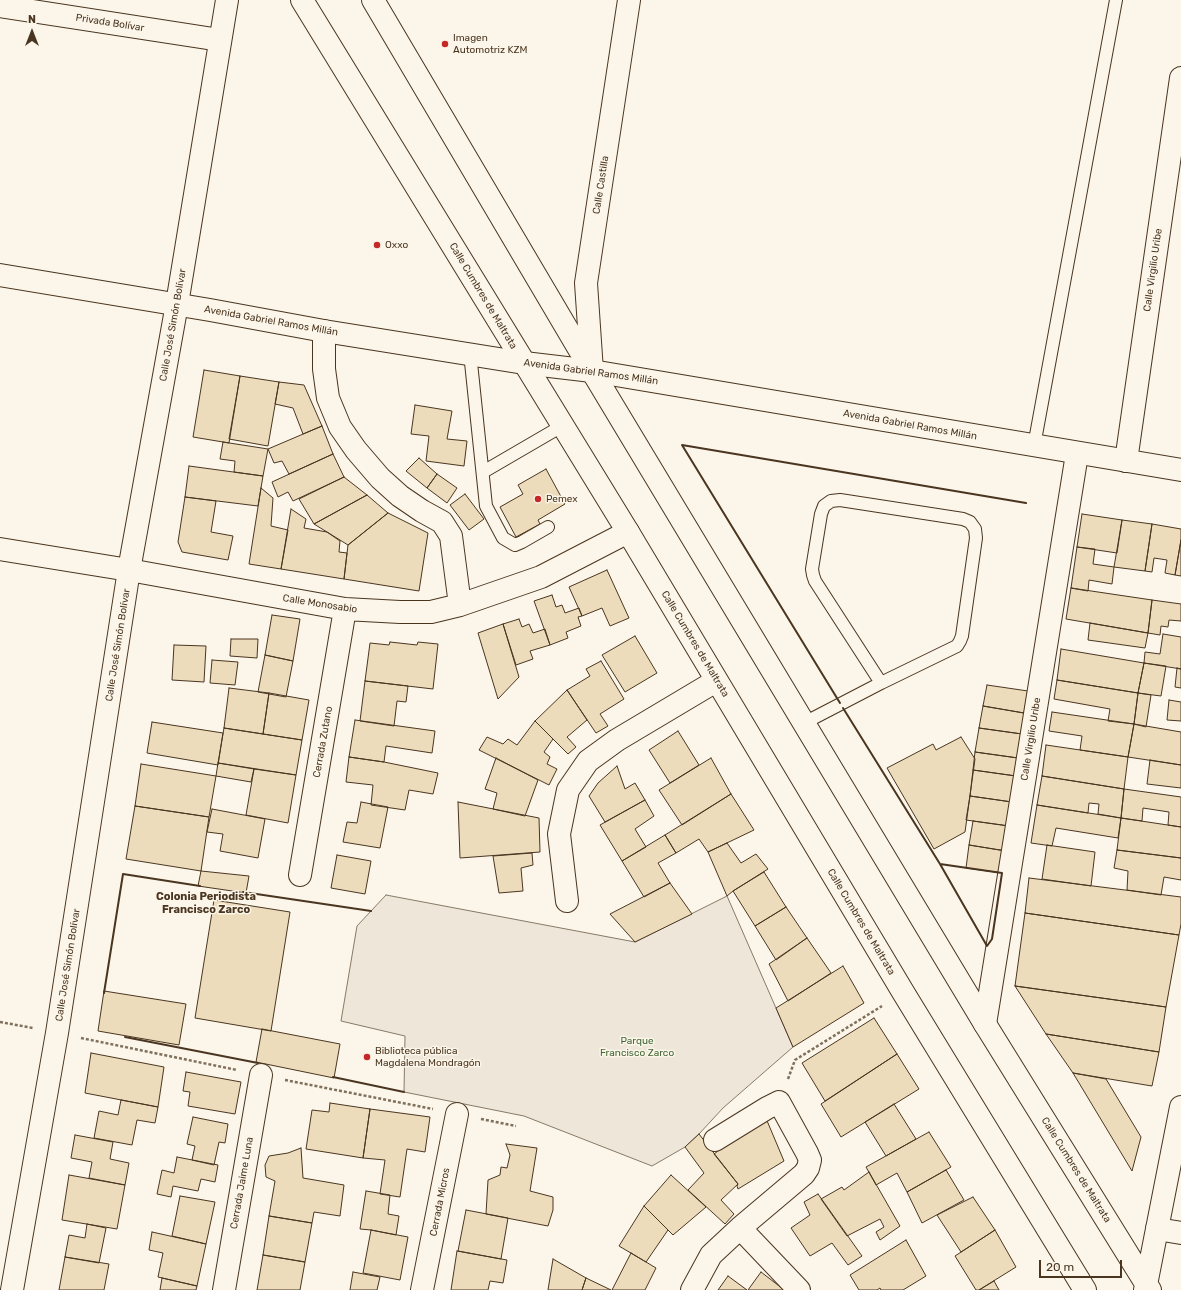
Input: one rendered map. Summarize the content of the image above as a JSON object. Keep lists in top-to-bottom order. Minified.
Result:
{"streets":{"street":["Privada Bolívar","Calle Castilla","Calle Virgilio Uribe","Calle Cumbres de Maltrata","Avenida Gabriel Ramos Millán","Calle José Simón Bolívar","Calle Monosabio","Cerrada Zutano","Cerrada Jaime Luna","Cerrada Micros"]},"crossings":[["Privada Bolívar","Calle José Simón Bolívar"],["Calle Castilla","Calle Cumbres de Maltrata"],["Calle Castilla","Avenida Gabriel Ramos Millán"],["Calle Virgilio Uribe","Calle Cumbres de Maltrata"],["Calle Virgilio Uribe","Avenida Gabriel Ramos Millán"],["Calle Cumbres de Maltrata","Avenida Gabriel Ramos Millán"],["Calle Cumbres de Maltrata","Calle Monosabio"],["Avenida Gabriel Ramos Millán","Calle José Simón Bolívar"],["Calle José Simón Bolívar","Calle Monosabio"],["Calle Monosabio","Cerrada Zutano"]],"districts":["Colonia Periodista Francisco Zarco"],"parks":["Parque Francisco Zarco"],"places":["Imagen Automotriz KZM","Oxxo","Pemex","Biblioteca pública Magdalena Mondragón"],"scale_bar":"20 m","north":"top"}
